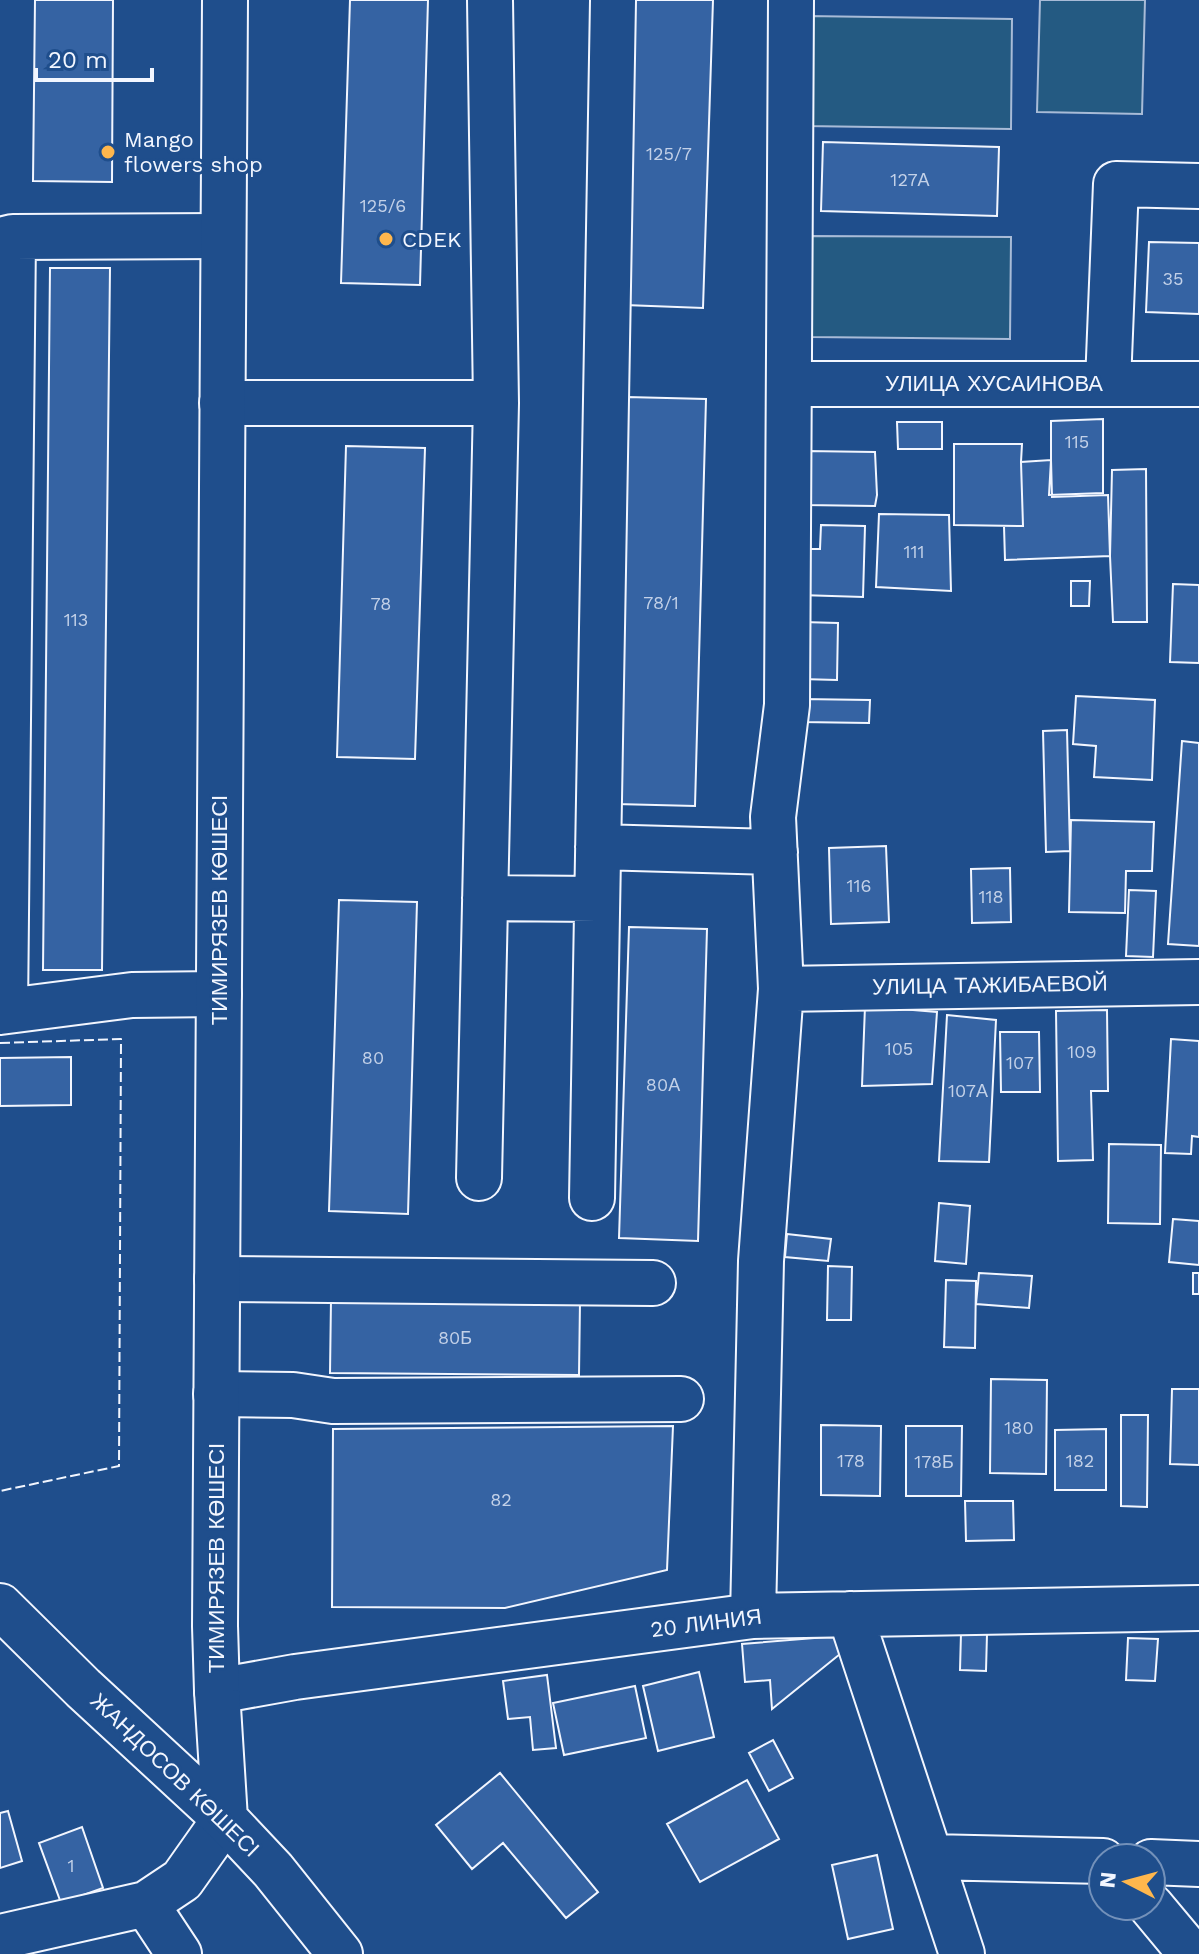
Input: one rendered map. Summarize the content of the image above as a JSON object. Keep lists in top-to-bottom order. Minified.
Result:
{"streets":{"street":["УЛИЦА ХУСАИНОВА","ТИМИРЯЗЕВ КӨШЕСІ","УЛИЦА ТАЖИБАЕВОЙ","20 ЛИНИЯ","ЖАНДОСОВ КӨШЕСІ"]},"crossings":[["ТИМИРЯЗЕВ КӨШЕСІ","20 ЛИНИЯ"],["ТИМИРЯЗЕВ КӨШЕСІ","ЖАНДОСОВ КӨШЕСІ"]],"places":["Mango flowers shop","CDEK"],"house_numbers":["125/7","127А","125/6","35","115","111","78/1","78","113","116","118","105","109","80","107","80А","107А","80Б","180","178","182","178Б","82","1"],"scale_bar":"20 m","north":"left"}
